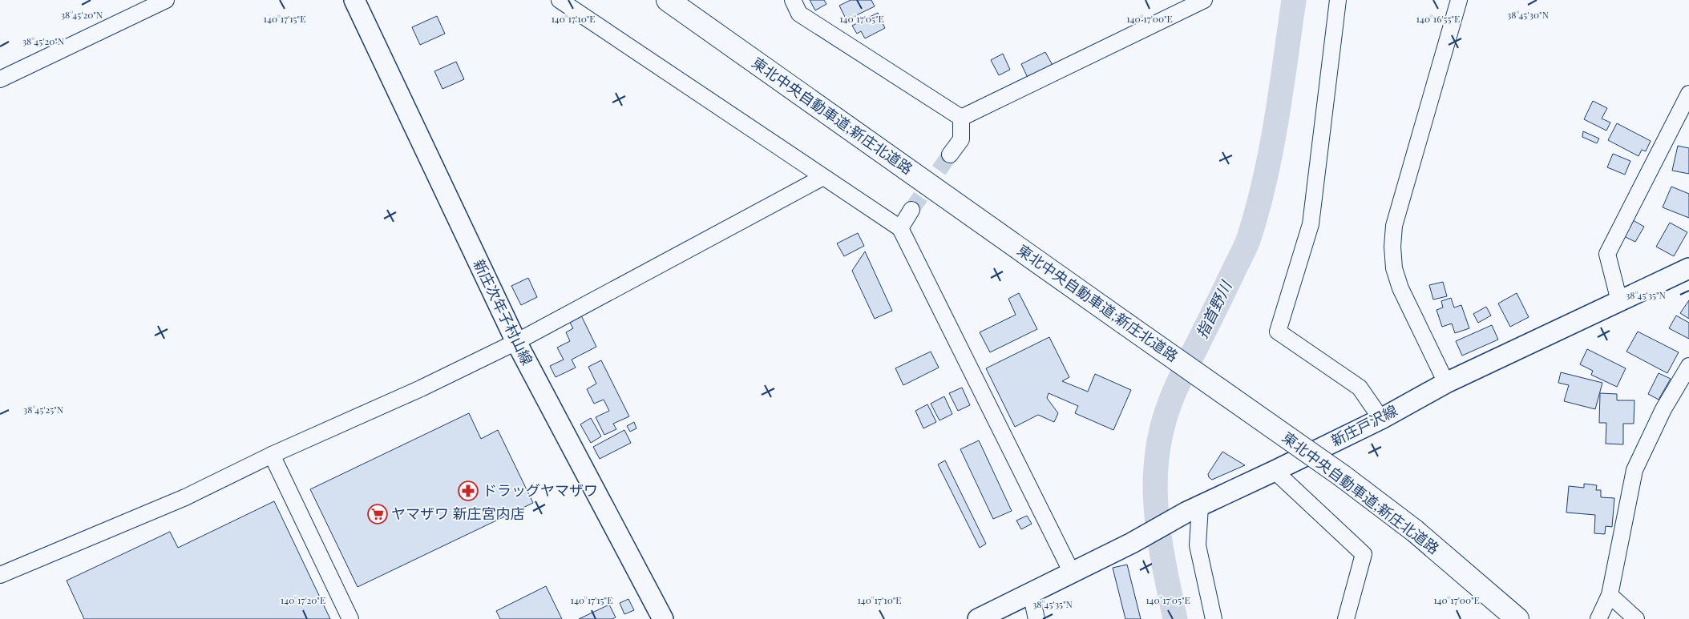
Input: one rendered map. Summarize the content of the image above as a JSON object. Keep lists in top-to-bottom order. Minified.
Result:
{"streets":{"highway":["東北中央自動車道;新庄北道路"],"main road":["新庄次年子村山線","新庄戸沢線"]},"water":["指首野川"],"places":{"pharmacy":["ドラッグヤマザワ"],"supermarket":["ヤマザワ 新庄宮内店"]},"coordinates":["38°45'20\"N","38°45'30\"N","140°17'15\"E","140°17'10\"E","140°17'05\"E","140°17'00\"E","140°16'55\"E","38°45'35\"N","38°45'25\"N","140°17'20\"E"]}
